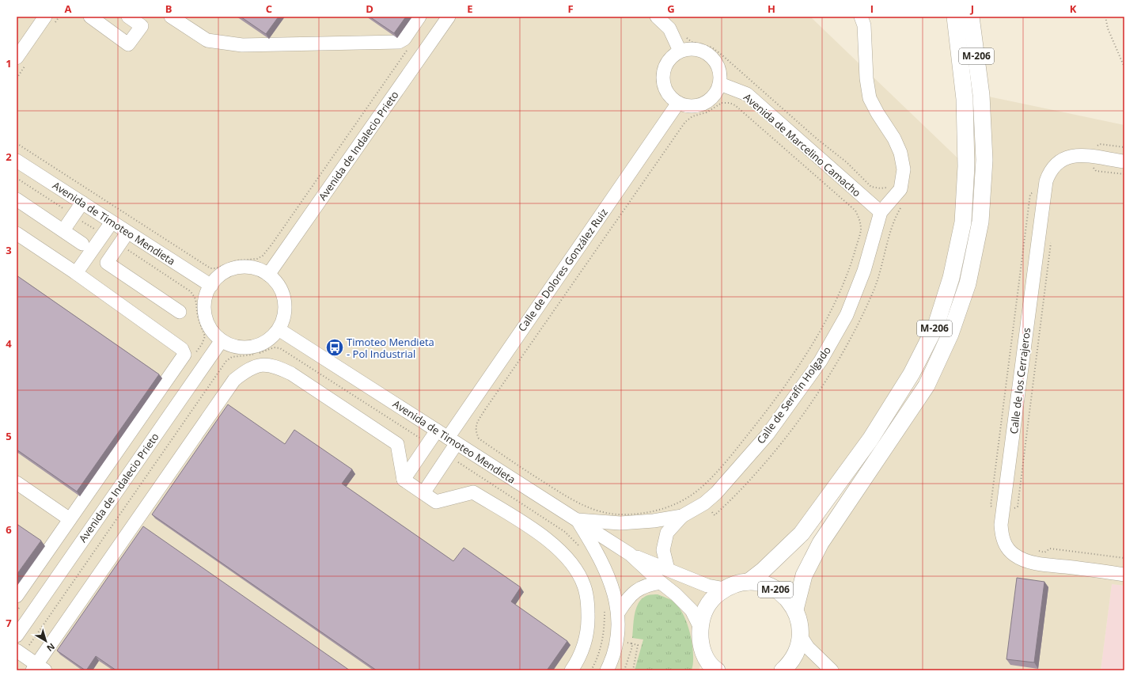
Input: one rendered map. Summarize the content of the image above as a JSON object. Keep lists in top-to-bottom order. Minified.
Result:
{"streets":{"main road":["M-206"],"street":["Avenida de Marcelino Camacho","Avenida de Indalecio Prieto","Avenida de Timoteo Mendieta","Calle de Dolores González Ruiz","Calle de los Cerrajeros","Calle de Serafín Holgado"]},"crossings":[["M-206","Avenida de Timoteo Mendieta"],["Avenida de Marcelino Camacho","Calle de Dolores González Ruiz"],["Avenida de Marcelino Camacho","Calle de Serafín Holgado"],["Avenida de Indalecio Prieto","Avenida de Timoteo Mendieta"],["Avenida de Timoteo Mendieta","Calle de Dolores González Ruiz"],["Avenida de Timoteo Mendieta","Calle de Serafín Holgado"]],"places":{"bus stop":["Timoteo Mendieta - Pol Industrial"]},"north":"bottom right","grid":{"columns":["A","B","C","D","E","F","G","H","I","J","K"],"rows":["1","2","3","4","5","6","7"]}}
